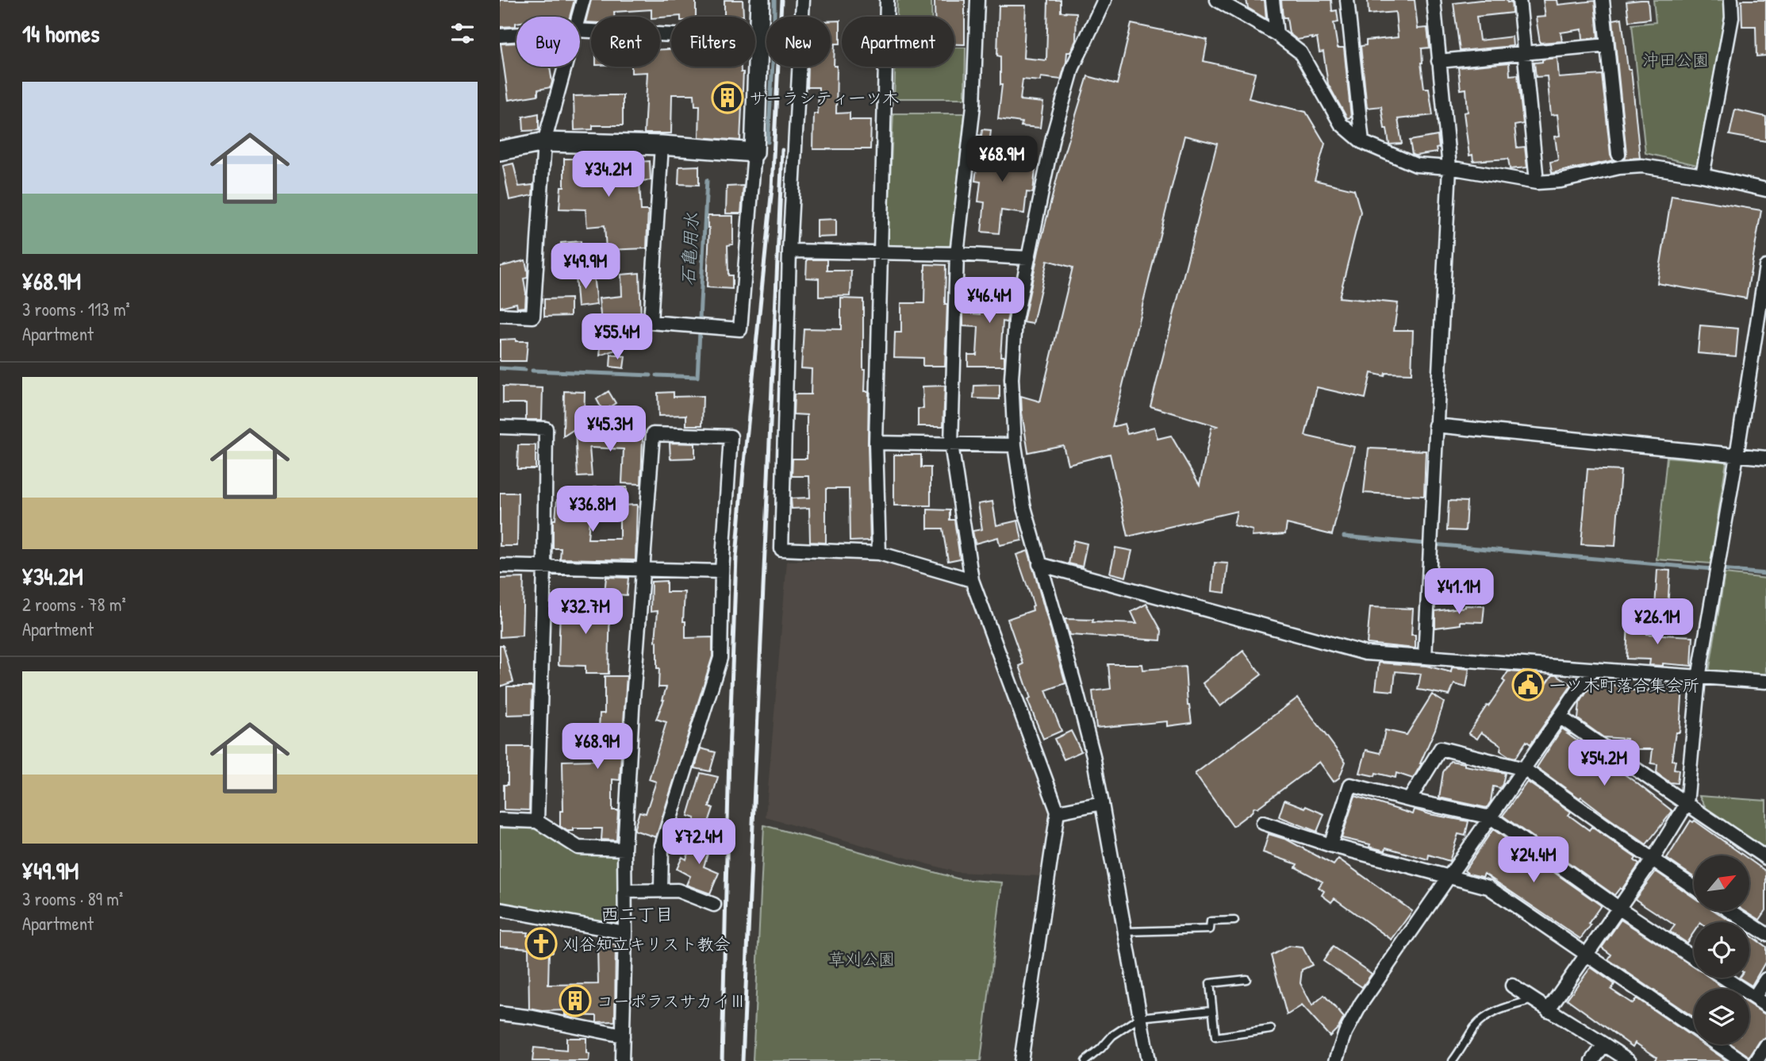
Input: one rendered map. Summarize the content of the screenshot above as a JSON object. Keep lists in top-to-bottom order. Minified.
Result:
{"districts":["西二丁目"],"water":["石亀用水"],"parks":["沖田公園","草刈公園"],"places":{"building":["サーラシティ一ツ木","コーポラスサカイⅢ"],"public building":["一ツ木町落合集会所"],"church":["刈谷知立キリスト教会"]},"north":"top right","page":{"heading":"14 homes","chip":["Buy","Rent","Filters","New","Apartment"],"list":[{"name":"¥68.9M","note":"3 rooms · 113 m² · Apartment"},{"name":"¥34.2M","note":"2 rooms · 78 m² · Apartment"},{"name":"¥49.9M","note":"3 rooms · 89 m² · Apartment"}],"price":["¥68.9M","¥34.2M","¥49.9M","¥46.4M","¥55.4M","¥45.3M","¥36.8M","¥41.1M","¥32.7M","¥26.1M","¥68.9M","¥54.2M","¥72.4M","¥24.4M"]}}
